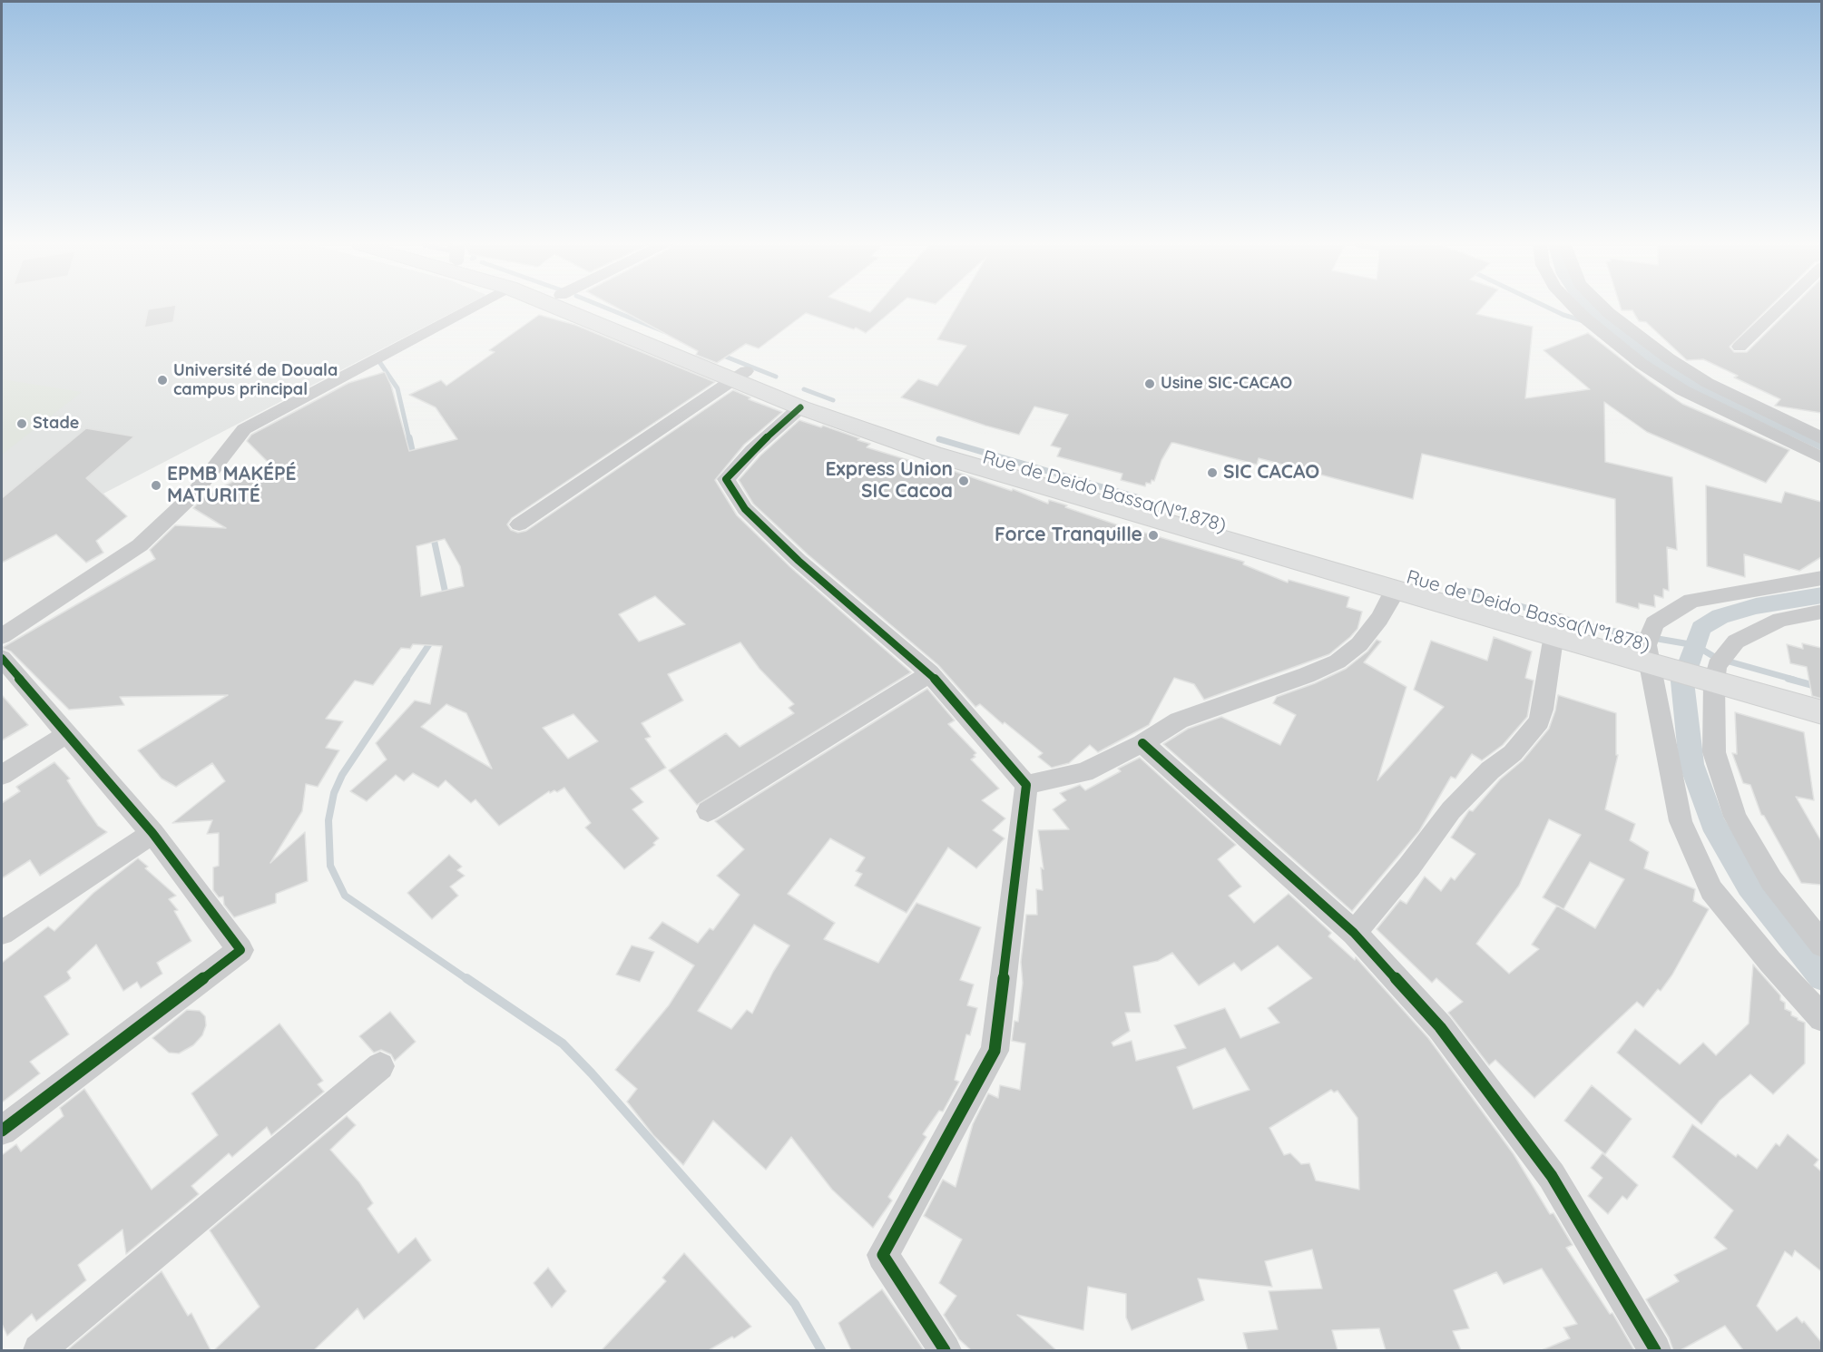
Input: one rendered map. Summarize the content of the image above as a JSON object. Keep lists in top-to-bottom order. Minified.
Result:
{"streets":{"main road":["Rue de Deido Bassa(N°1.878)"]},"places":["Université de Douala campus principal","Usine SIC-CACAO","Stade","SIC CACAO","Express Union SIC Cacoa","EPMB MAKÉPÉ MATURITÉ","Force Tranquille"]}
